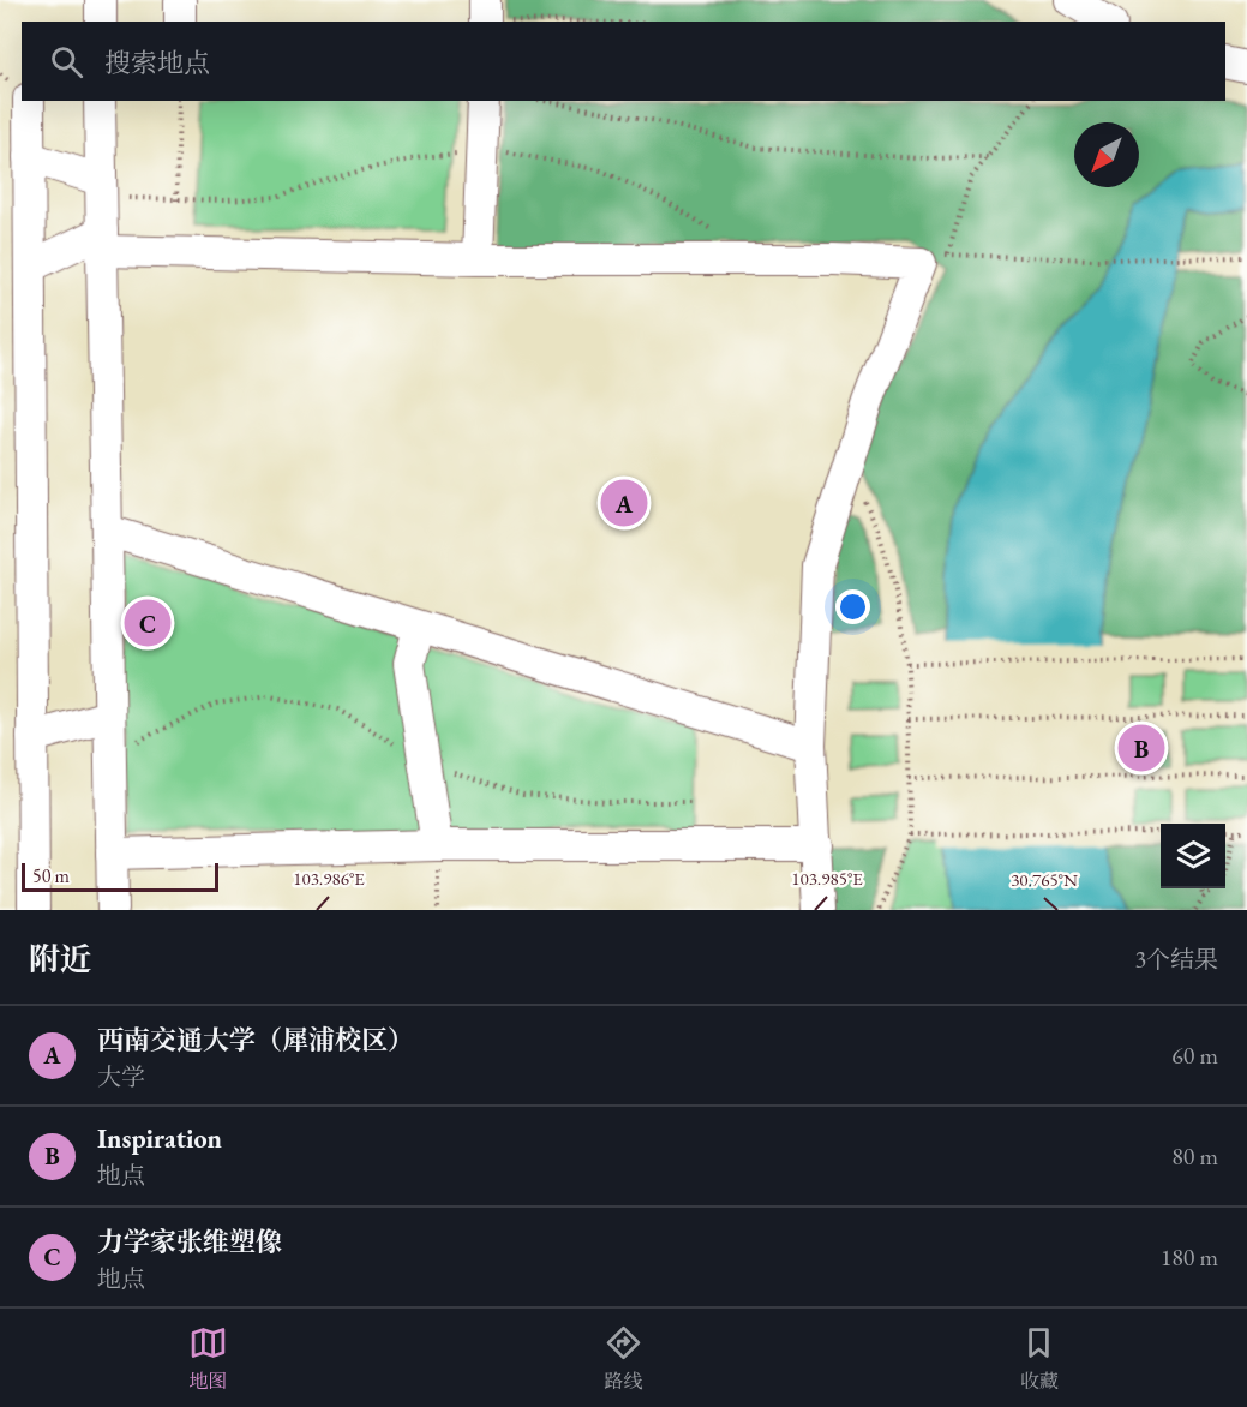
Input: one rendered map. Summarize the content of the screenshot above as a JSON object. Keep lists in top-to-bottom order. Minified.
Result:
{"scale_bar":"50 m","north":"bottom left","page":{"search":"搜索地点","pins":["A","C","B"],"scale":"50 m","heading":["附近","3个结果"],"list":[{"mark":"A","name":"西南交通大学（犀浦校区）","note":"大学","value":"60 m"},{"mark":"B","name":"Inspiration","note":"地点","value":"80 m"},{"mark":"C","name":"力学家张维塑像","note":"地点","value":"180 m"}],"nav":["地图","路线","收藏"]},"coordinates":["103.986°E","103.985°E","30.765°N"]}
